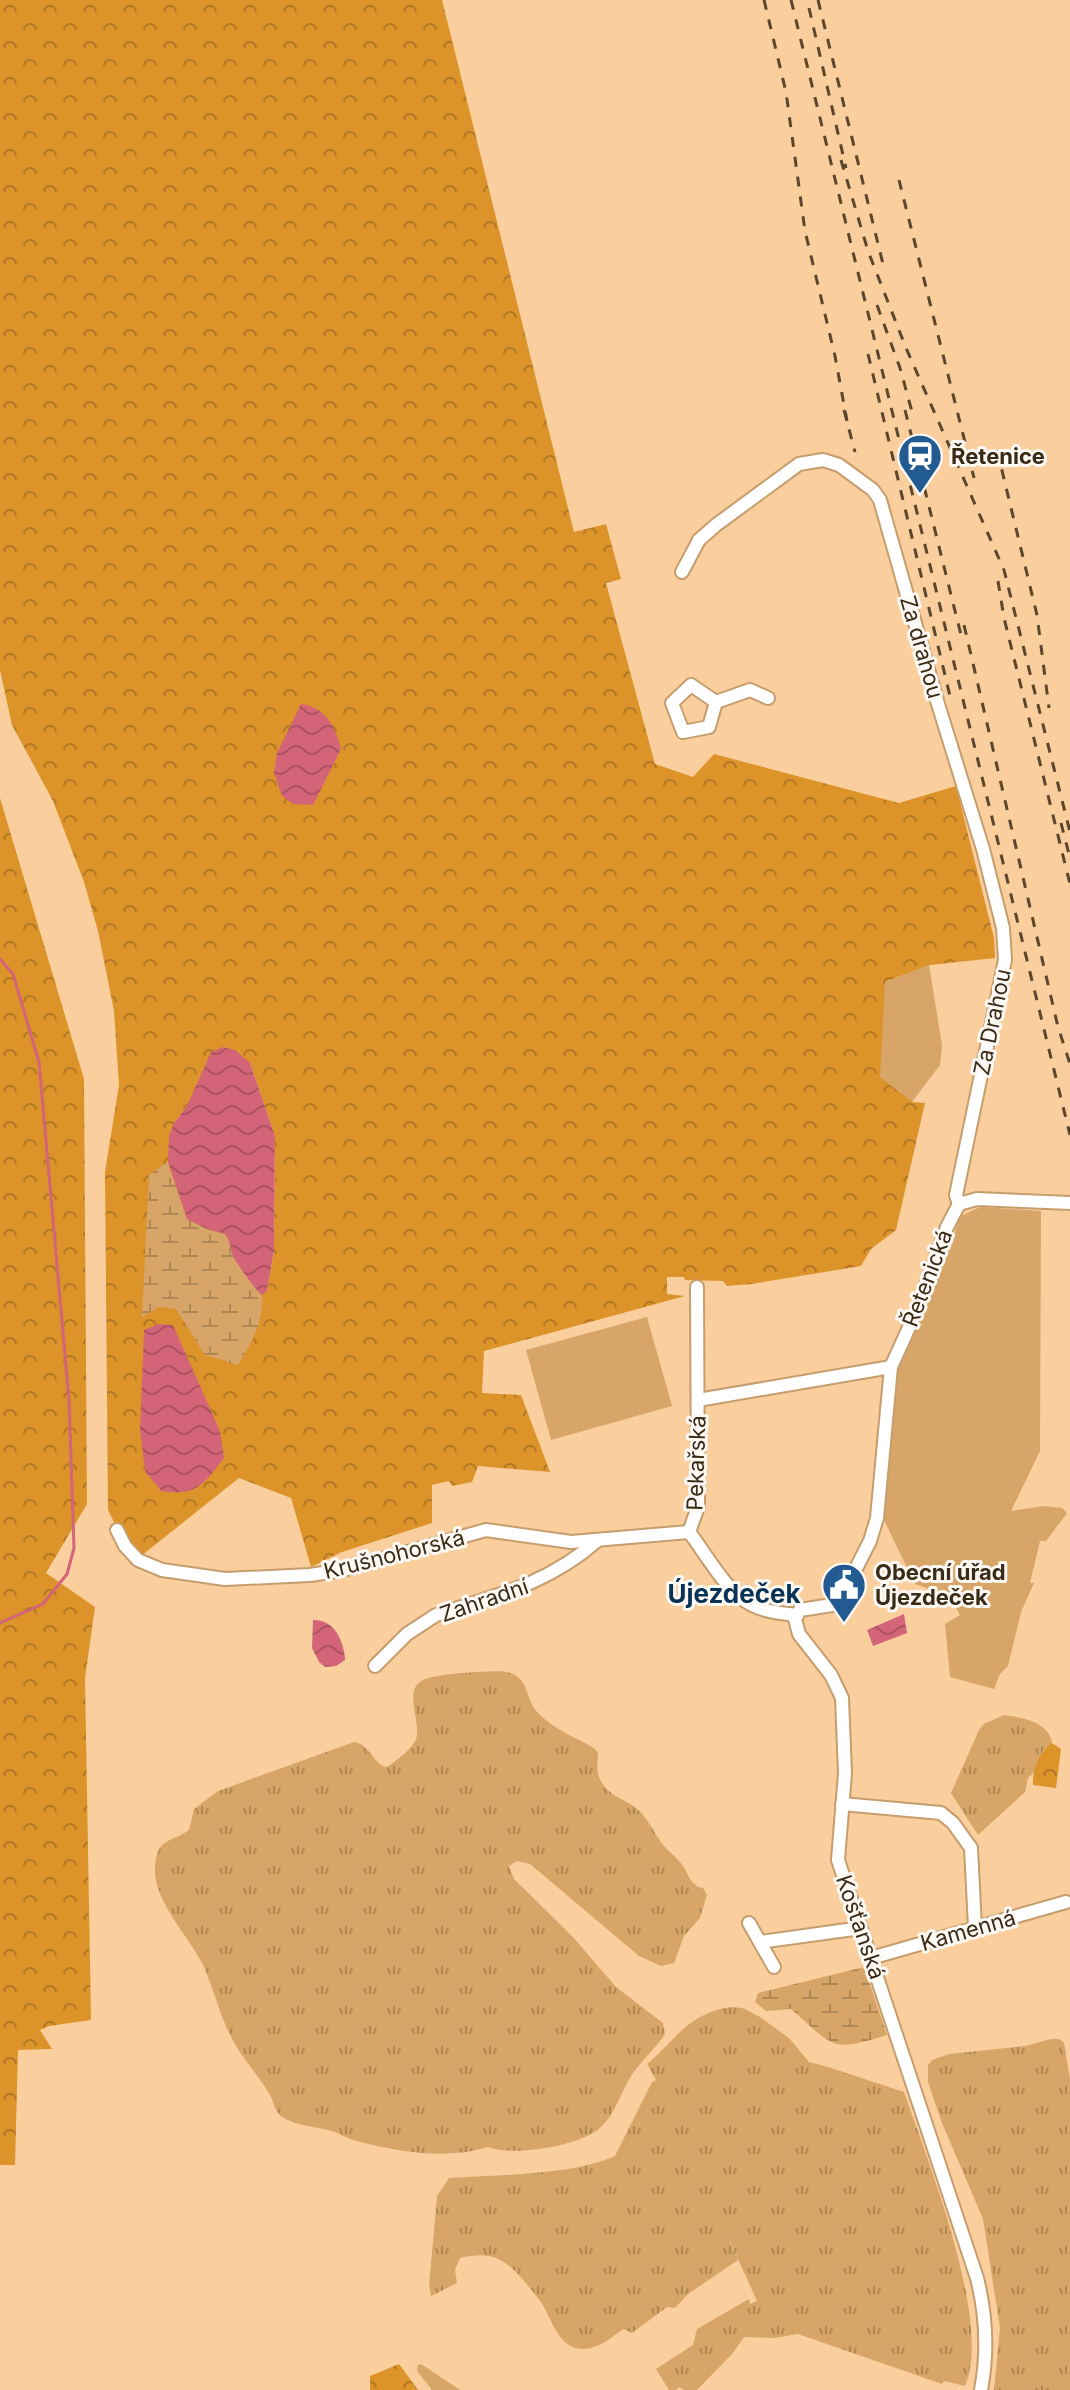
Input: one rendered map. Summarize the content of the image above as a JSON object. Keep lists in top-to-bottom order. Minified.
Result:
{"streets":{"street":["Za drahou","Za Drahou","Řetenická","Pekařská","Krušnohorská","Zahradní","Košťanská","Kamenná"]},"crossings":[["Za drahou","Za Drahou"],["Za Drahou","Řetenická"],["Řetenická","Pekařská"],["Řetenická","Košťanská"],["Pekařská","Krušnohorská"],["Pekařská","Košťanská"],["Krušnohorská","Zahradní"],["Košťanská","Kamenná"]],"districts":["Újezdeček"],"places":{"station":["Řetenice"],"public building":["Obecní úřad Újezdeček"]}}
